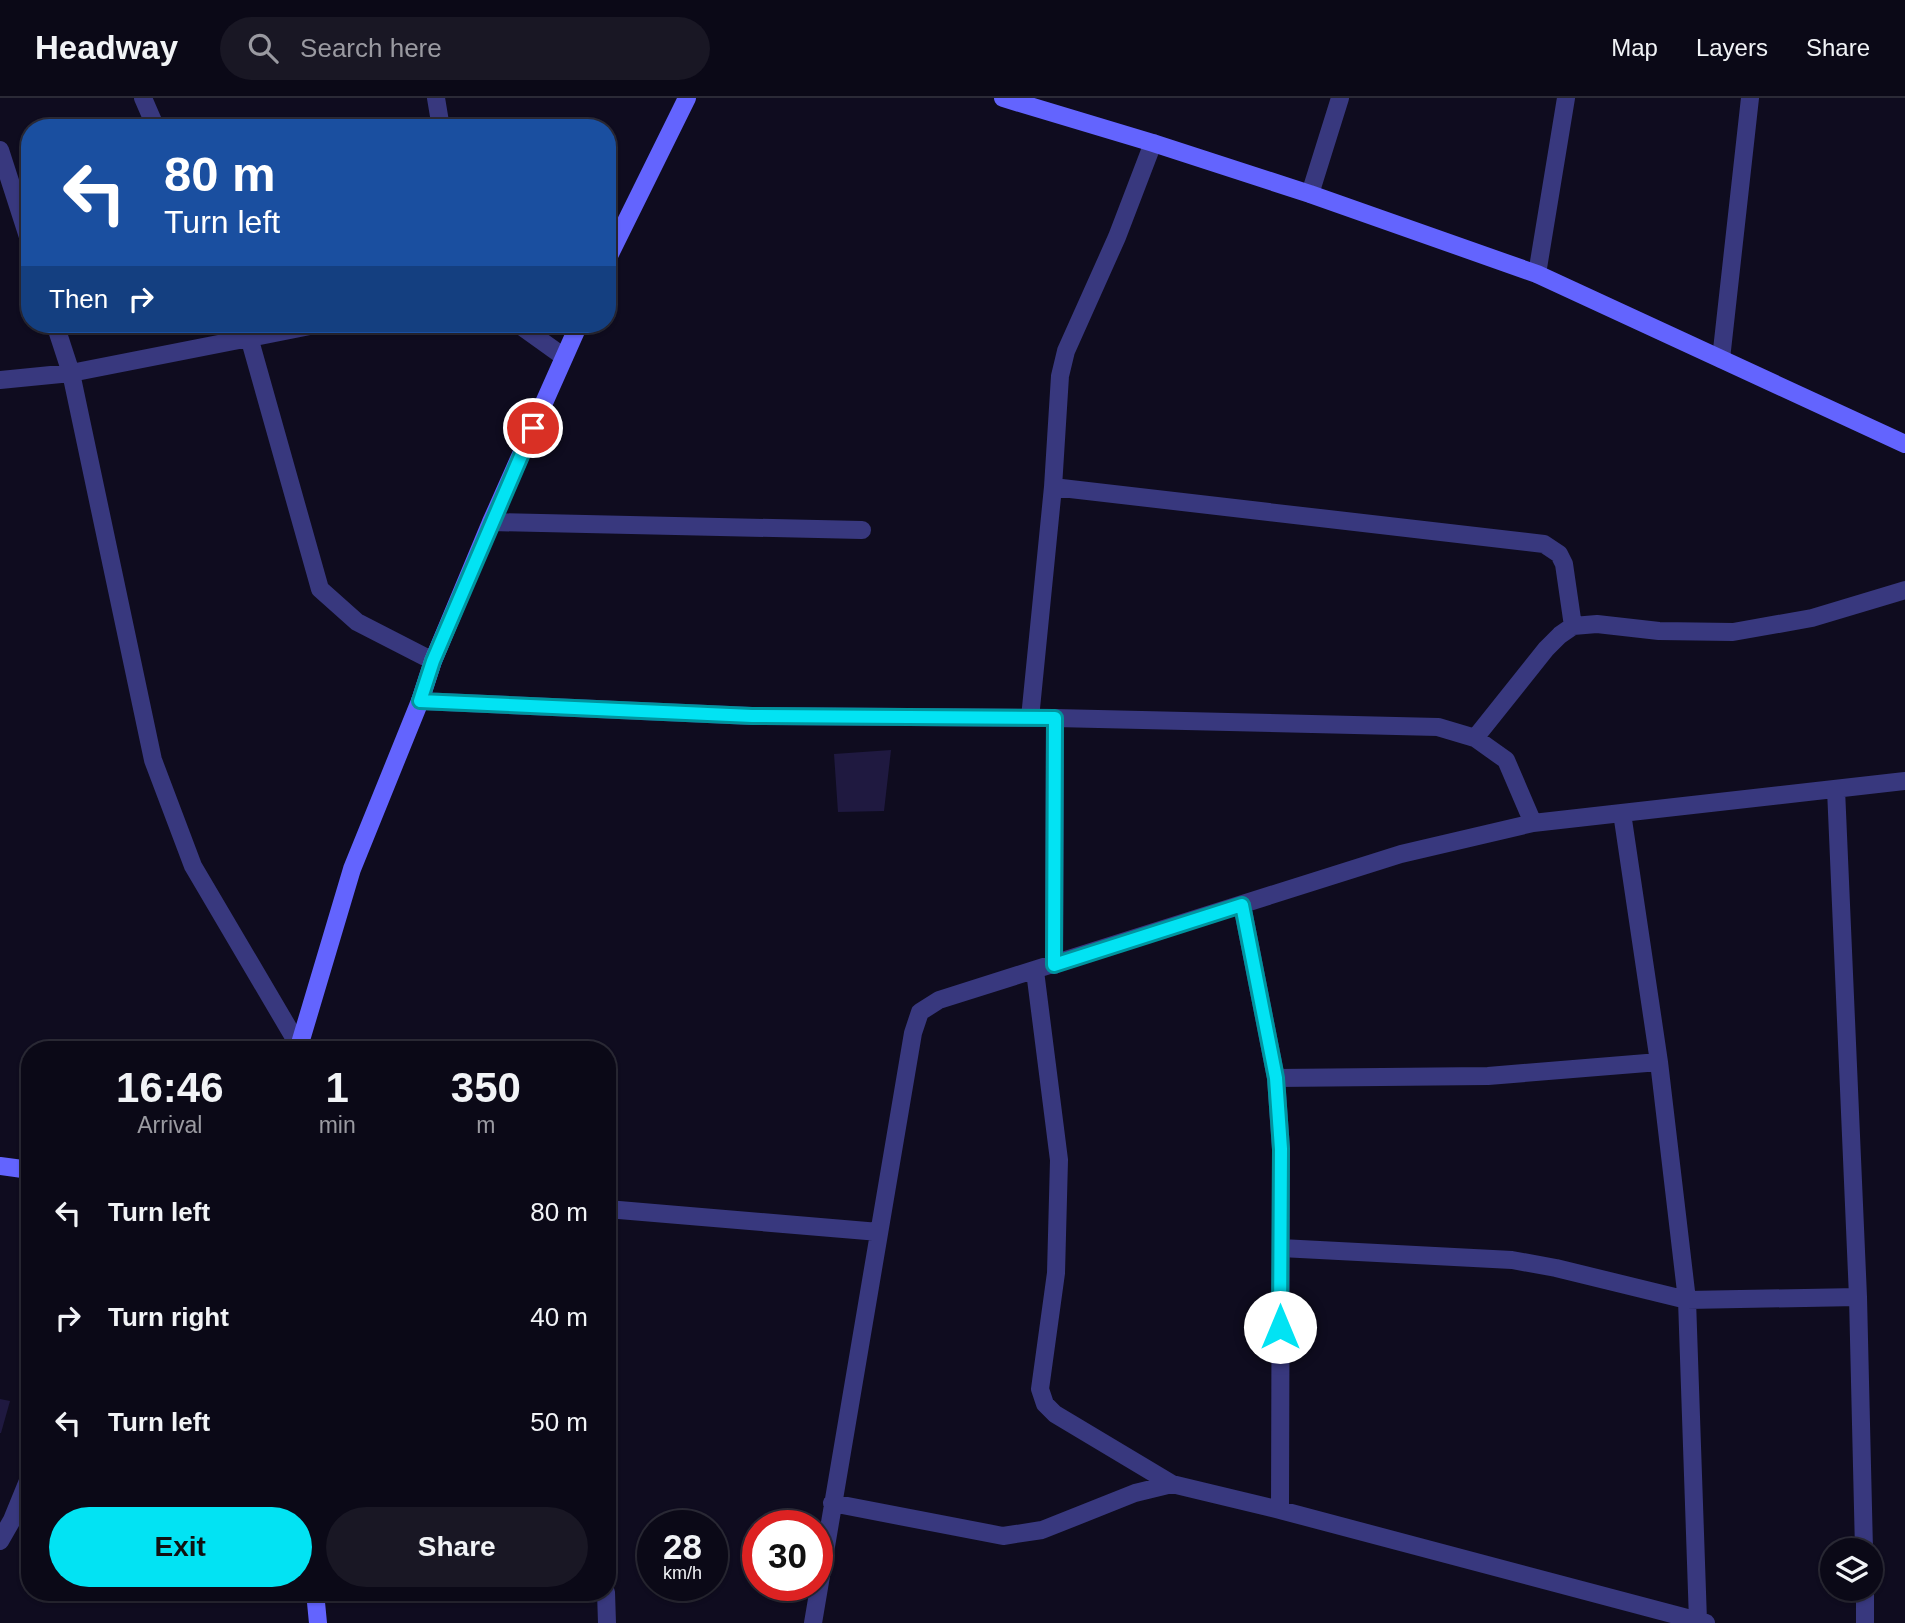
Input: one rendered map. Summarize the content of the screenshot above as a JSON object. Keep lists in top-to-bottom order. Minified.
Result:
{"page":{"header":"Headway","search":"Search here","nav":["Map","Layers","Share"],"turn":["80 m","Turn left"],"then":"Then","eta":["16:46","Arrival","1","min","350","m"],"list":[{"name":"Turn left","value":"80 m"},{"name":"Turn right","value":"40 m"},{"name":"Turn left","value":"50 m"}],"buttons":["Exit","Share"],"speed":"28 km/h","limit":"30"}}
